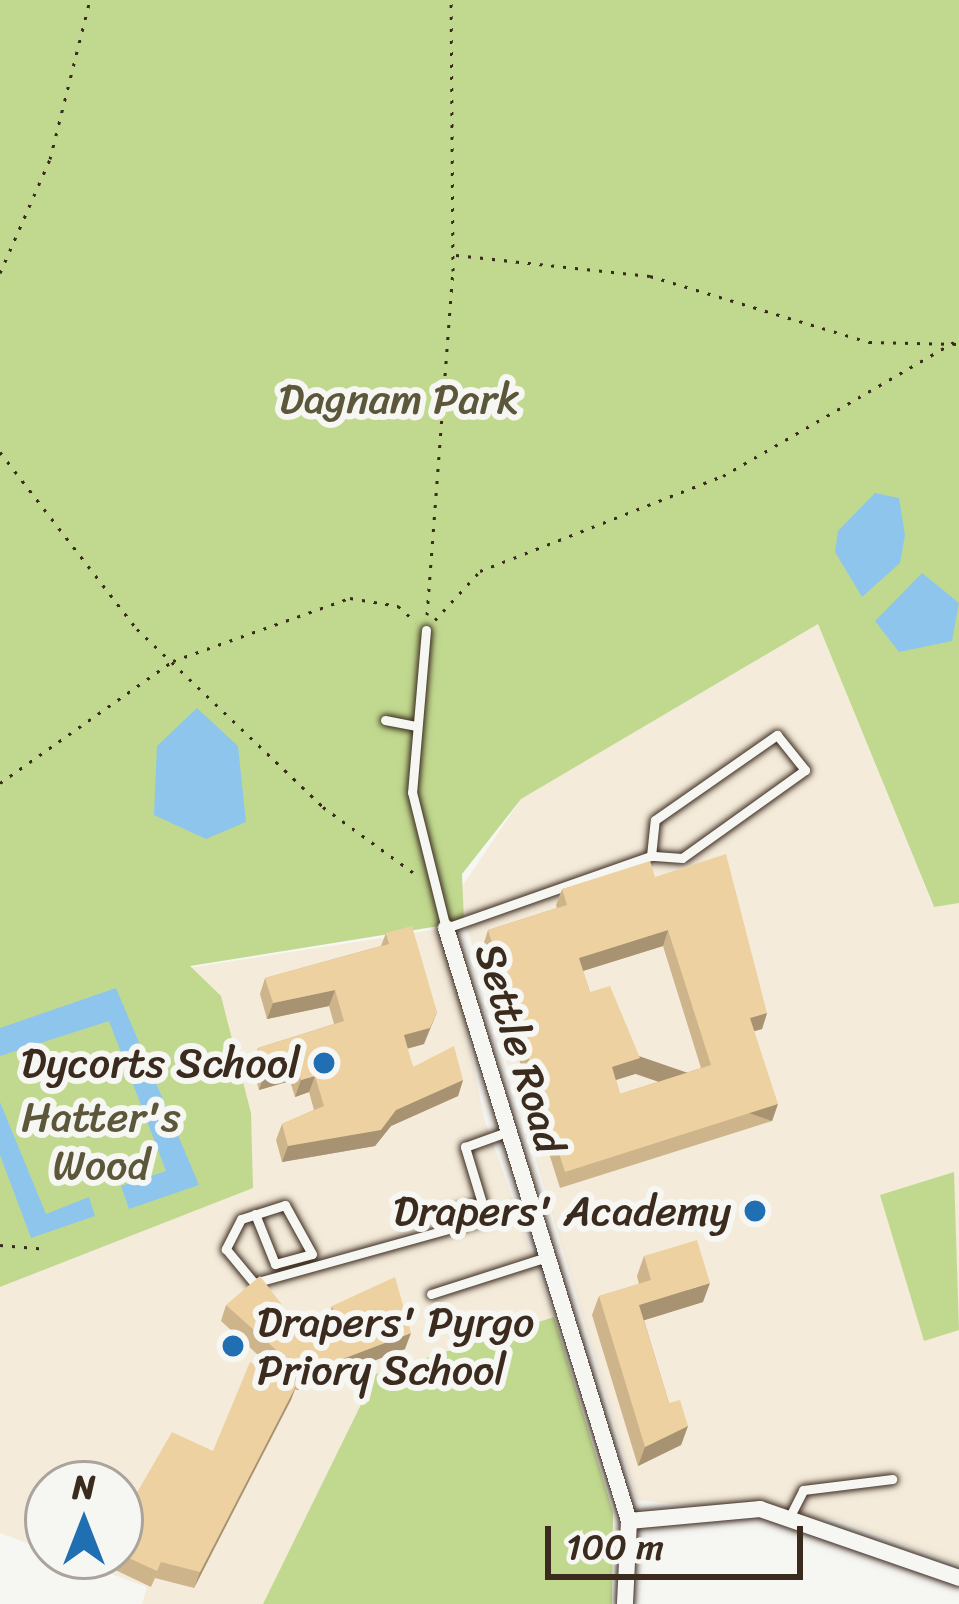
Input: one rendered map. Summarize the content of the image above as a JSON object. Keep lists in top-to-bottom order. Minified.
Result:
{"streets":{"street":["Settle Road"]},"parks":["Dagnam Park","Hatter's Wood"],"places":["Dycorts School","Drapers' Academy","Drapers' Pyrgo Priory School"],"scale_bar":"100 m","north":"top"}
